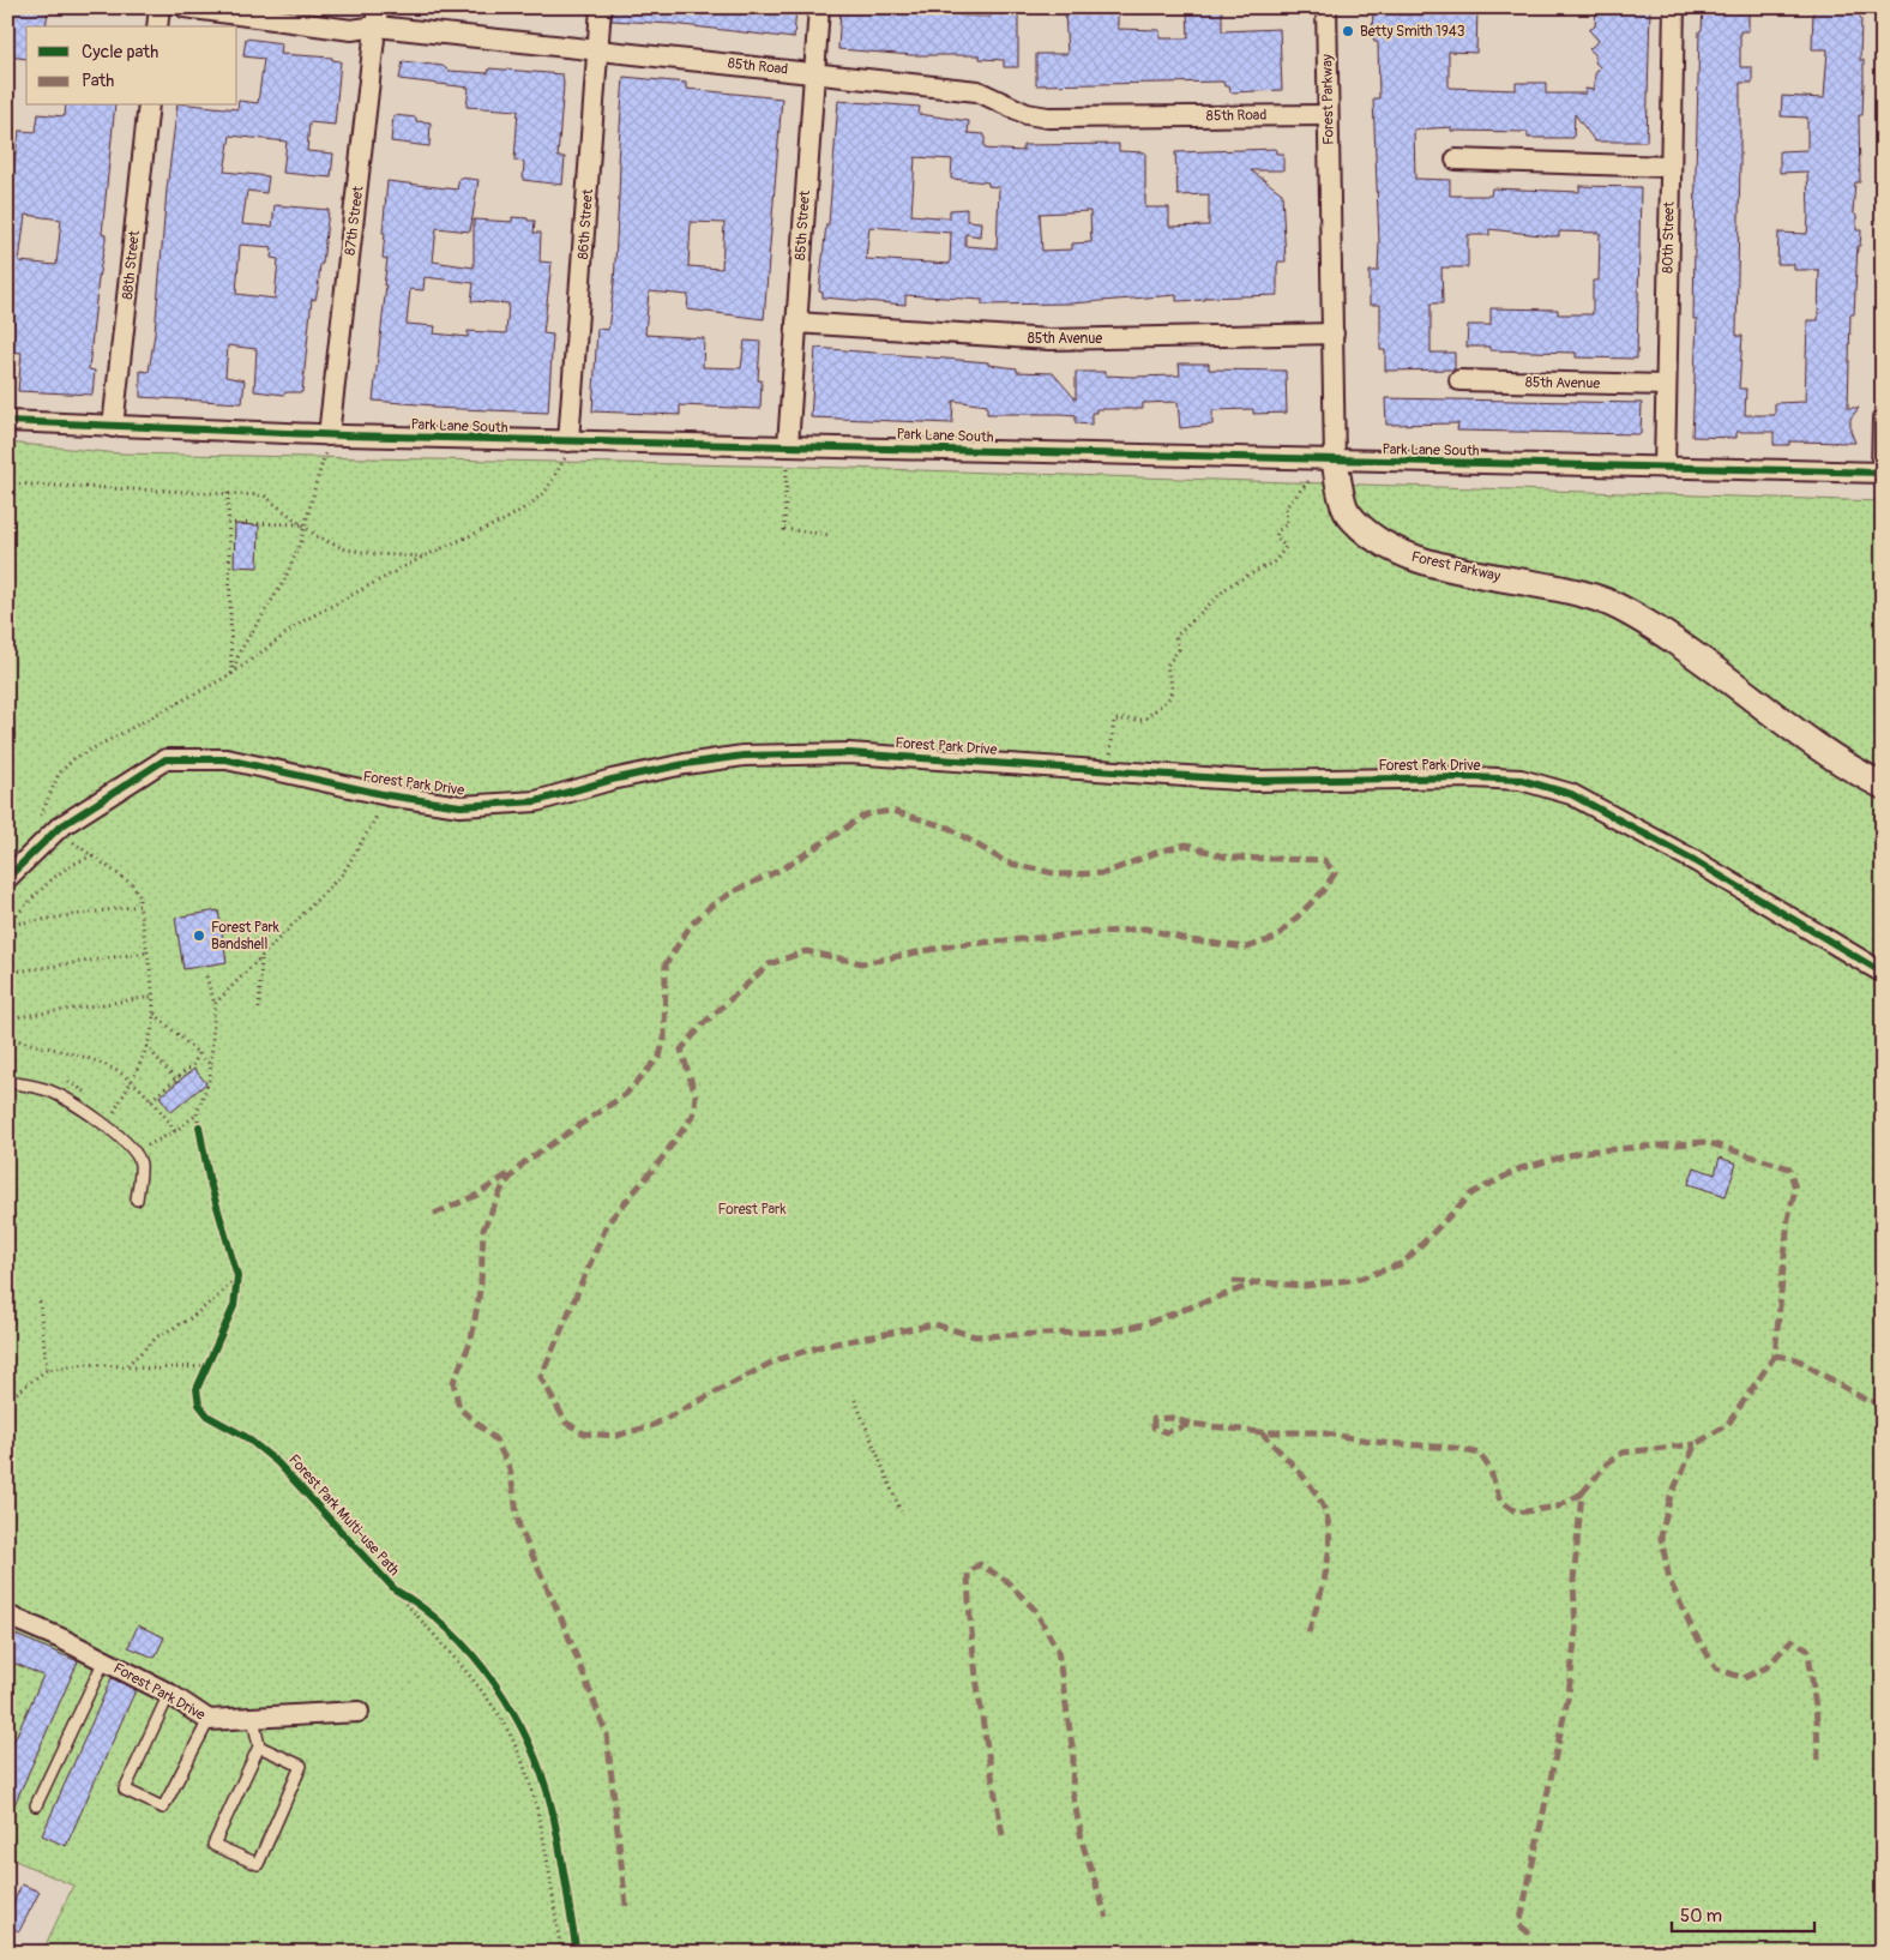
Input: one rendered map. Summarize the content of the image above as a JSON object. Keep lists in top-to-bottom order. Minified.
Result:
{"streets":{"street":["85th Road","Forest Parkway","87th Street","86th Street","85th Street","80th Street","88th Street","85th Avenue","Park Lane South","Forest Park Drive"],"cycle path":["Forest Park Multi-use Path"]},"crossings":[["85th Road","Forest Parkway"],["85th Road","87th Street"],["85th Road","86th Street"],["85th Road","85th Street"],["Forest Parkway","85th Avenue"],["Forest Parkway","Park Lane South"],["87th Street","Park Lane South"],["86th Street","Park Lane South"],["85th Street","85th Avenue"],["85th Street","Park Lane South"],["80th Street","85th Avenue"],["80th Street","Park Lane South"],["88th Street","Park Lane South"]],"parks":["Forest Park"],"places":["Betty Smith 1943","Forest Park Bandshell"],"legend":["Cycle path","Path"],"scale_bar":"50 m"}
